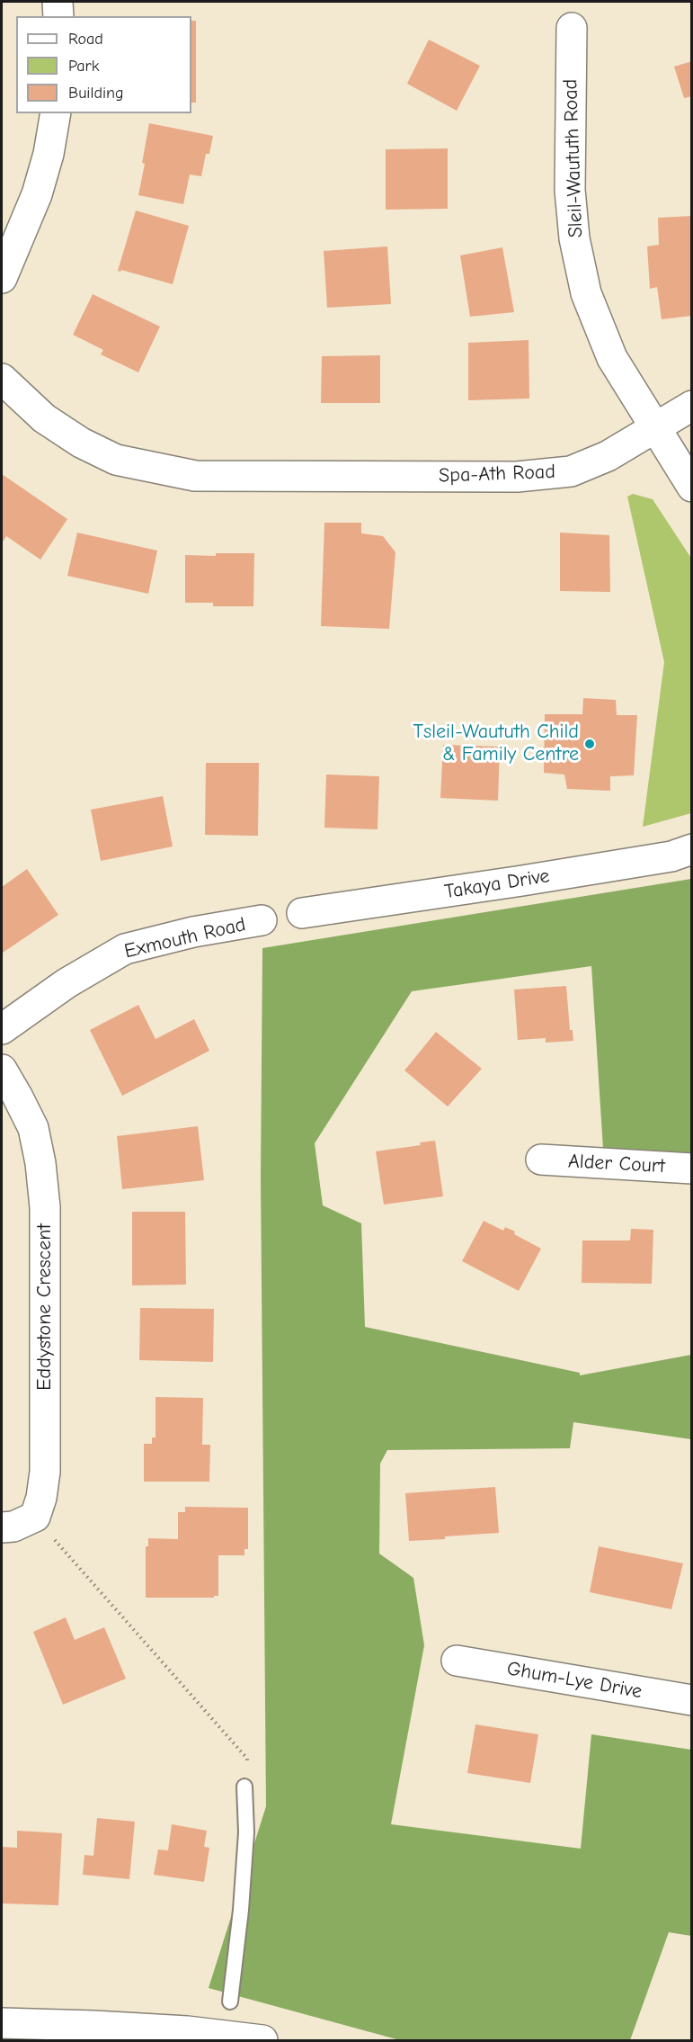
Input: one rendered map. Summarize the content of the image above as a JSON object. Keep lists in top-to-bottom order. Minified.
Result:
{"streets":{"street":["Sleil-Waututh Road","Spa-Ath Road","Takaya Drive","Exmouth Road","Alder Court","Eddystone Crescent","Ghum-Lye Drive"]},"crossings":[["Sleil-Waututh Road","Spa-Ath Road"]],"places":["Tsleil-Waututh Child & Family Centre"],"legend":["Road","Park","Building"]}
